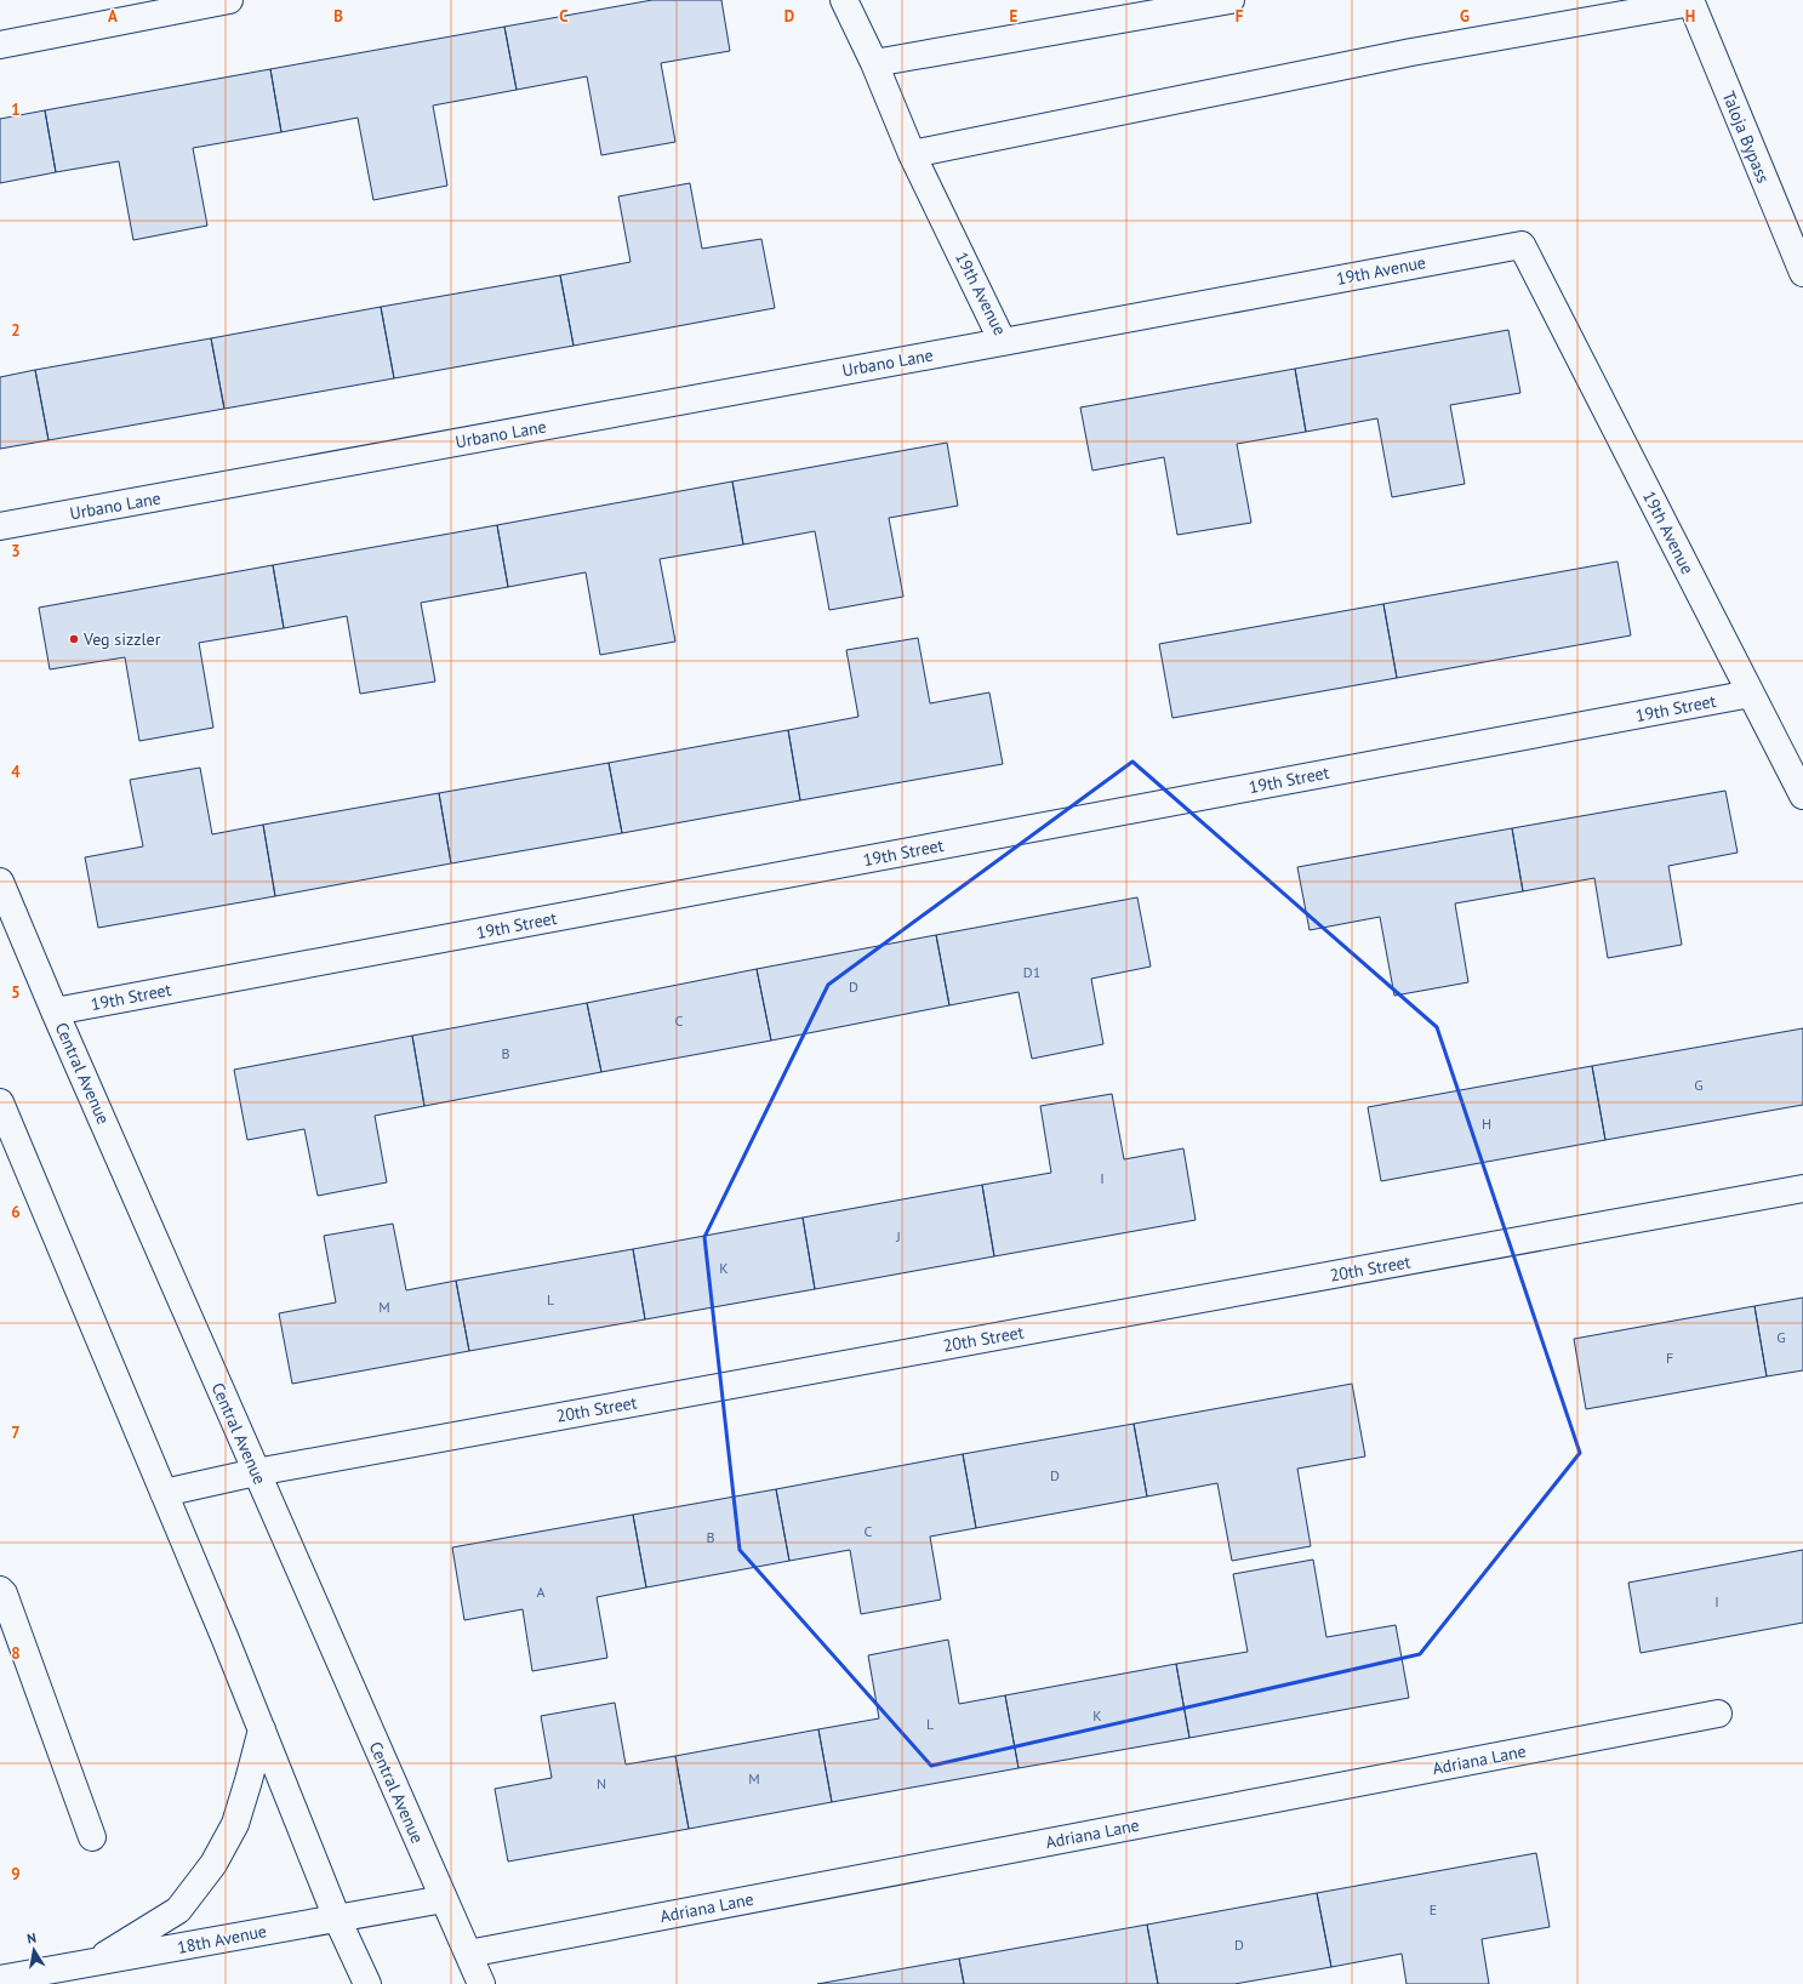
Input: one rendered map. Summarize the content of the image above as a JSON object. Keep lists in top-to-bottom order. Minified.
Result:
{"streets":{"street":["Taloja Bypass","19th Avenue","Urbano Lane","19th Street","Central Avenue","20th Street","Adriana Lane","18th Avenue"]},"crossings":[["19th Avenue","Urbano Lane"],["19th Avenue","19th Street"],["19th Street","Central Avenue"],["Central Avenue","20th Street"],["Central Avenue","Adriana Lane"],["Central Avenue","18th Avenue"]],"places":["Veg sizzler"],"house_numbers":["D1","D","C","B","G","H","I","J","K","L","M","G","F","D","C","B","A","I","K","L","M","N","E","D"],"north":"top","grid":{"columns":["A","B","C","D","E","F","G","H"],"rows":["1","2","3","4","5","6","7","8","9"]}}
